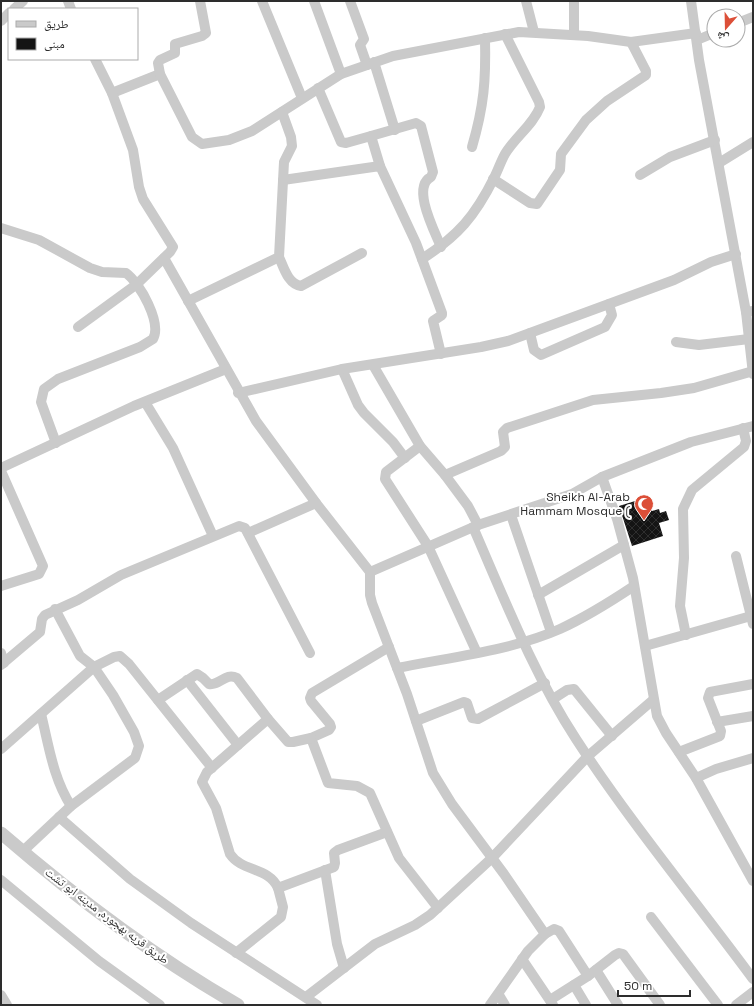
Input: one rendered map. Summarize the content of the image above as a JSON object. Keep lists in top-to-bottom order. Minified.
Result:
{"streets":{"street":["طريق قريه بهجوره, مدينه ابو تشت"]},"places":{"mosque":["Sheikh Al-Arab Hammam Mosque ("]},"legend":["طريق","مبنى"],"scale_bar":"50 m","north":"bottom"}
